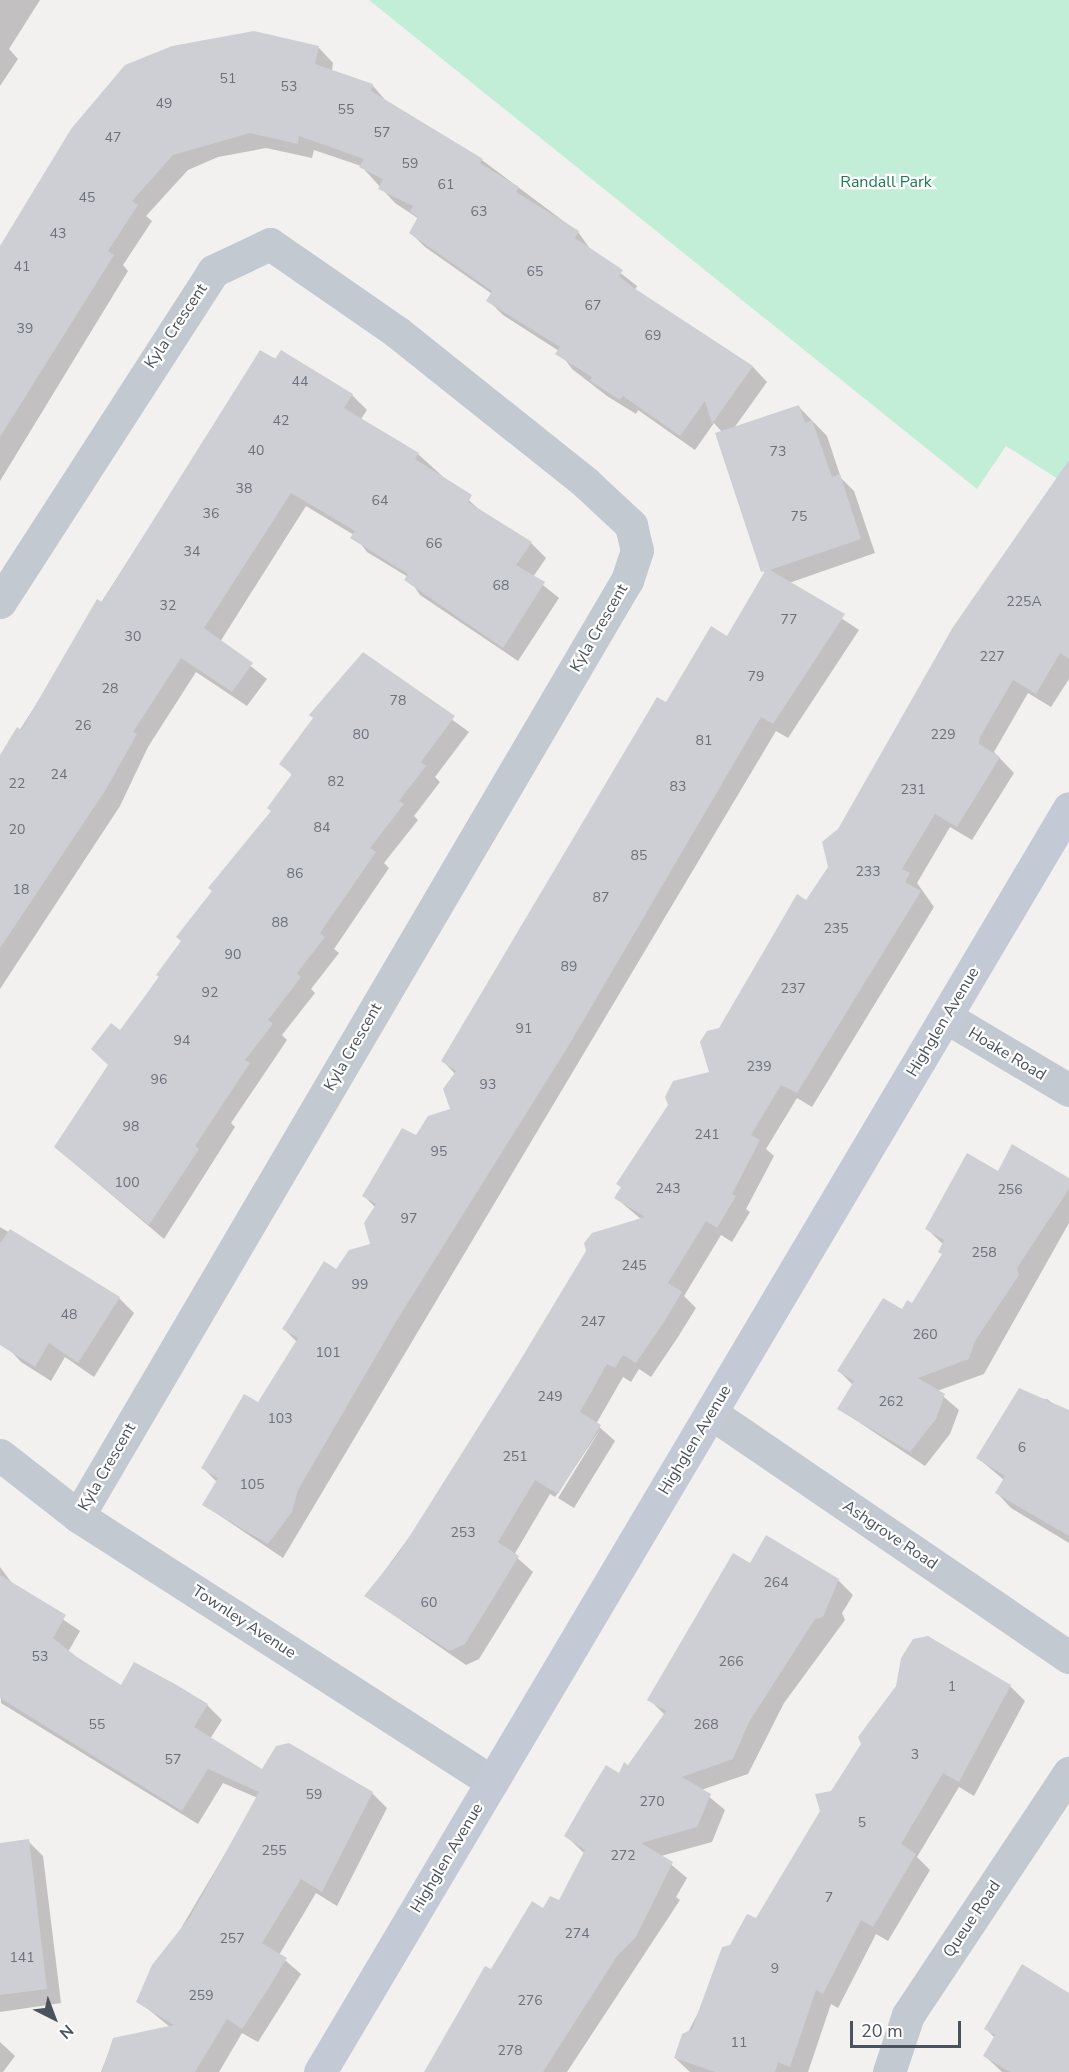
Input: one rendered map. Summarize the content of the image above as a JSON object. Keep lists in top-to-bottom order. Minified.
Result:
{"streets":{"street":["Kyla Crescent","Highglen Avenue","Hoake Road","Ashgrove Road","Townley Avenue","Queue Road"]},"crossings":[["Kyla Crescent","Townley Avenue"],["Highglen Avenue","Hoake Road"],["Highglen Avenue","Ashgrove Road"],["Highglen Avenue","Townley Avenue"]],"parks":["Randall Park"],"house_numbers":["51","53","49","55","57","47","59","61","45","63","43","41","65","67","39","69","44","42","40","73","38","64","36","75","66","34","68","225A","32","77","30","227","79","28","78","26","80","229","81","24","82","22","83","231","84","20","85","233","86","18","87","88","235","90","89","237","92","91","94","239","96","93","98","241","95","100","243","256","97","258","245","99","48","247","260","101","249","262","103","6","251","105","253","264","60","53","266","1","55","268","3","57","59","270","5","255","272","7","274","257","141","9","259","276","11","278"],"scale_bar":"20 m","north":"bottom right"}
